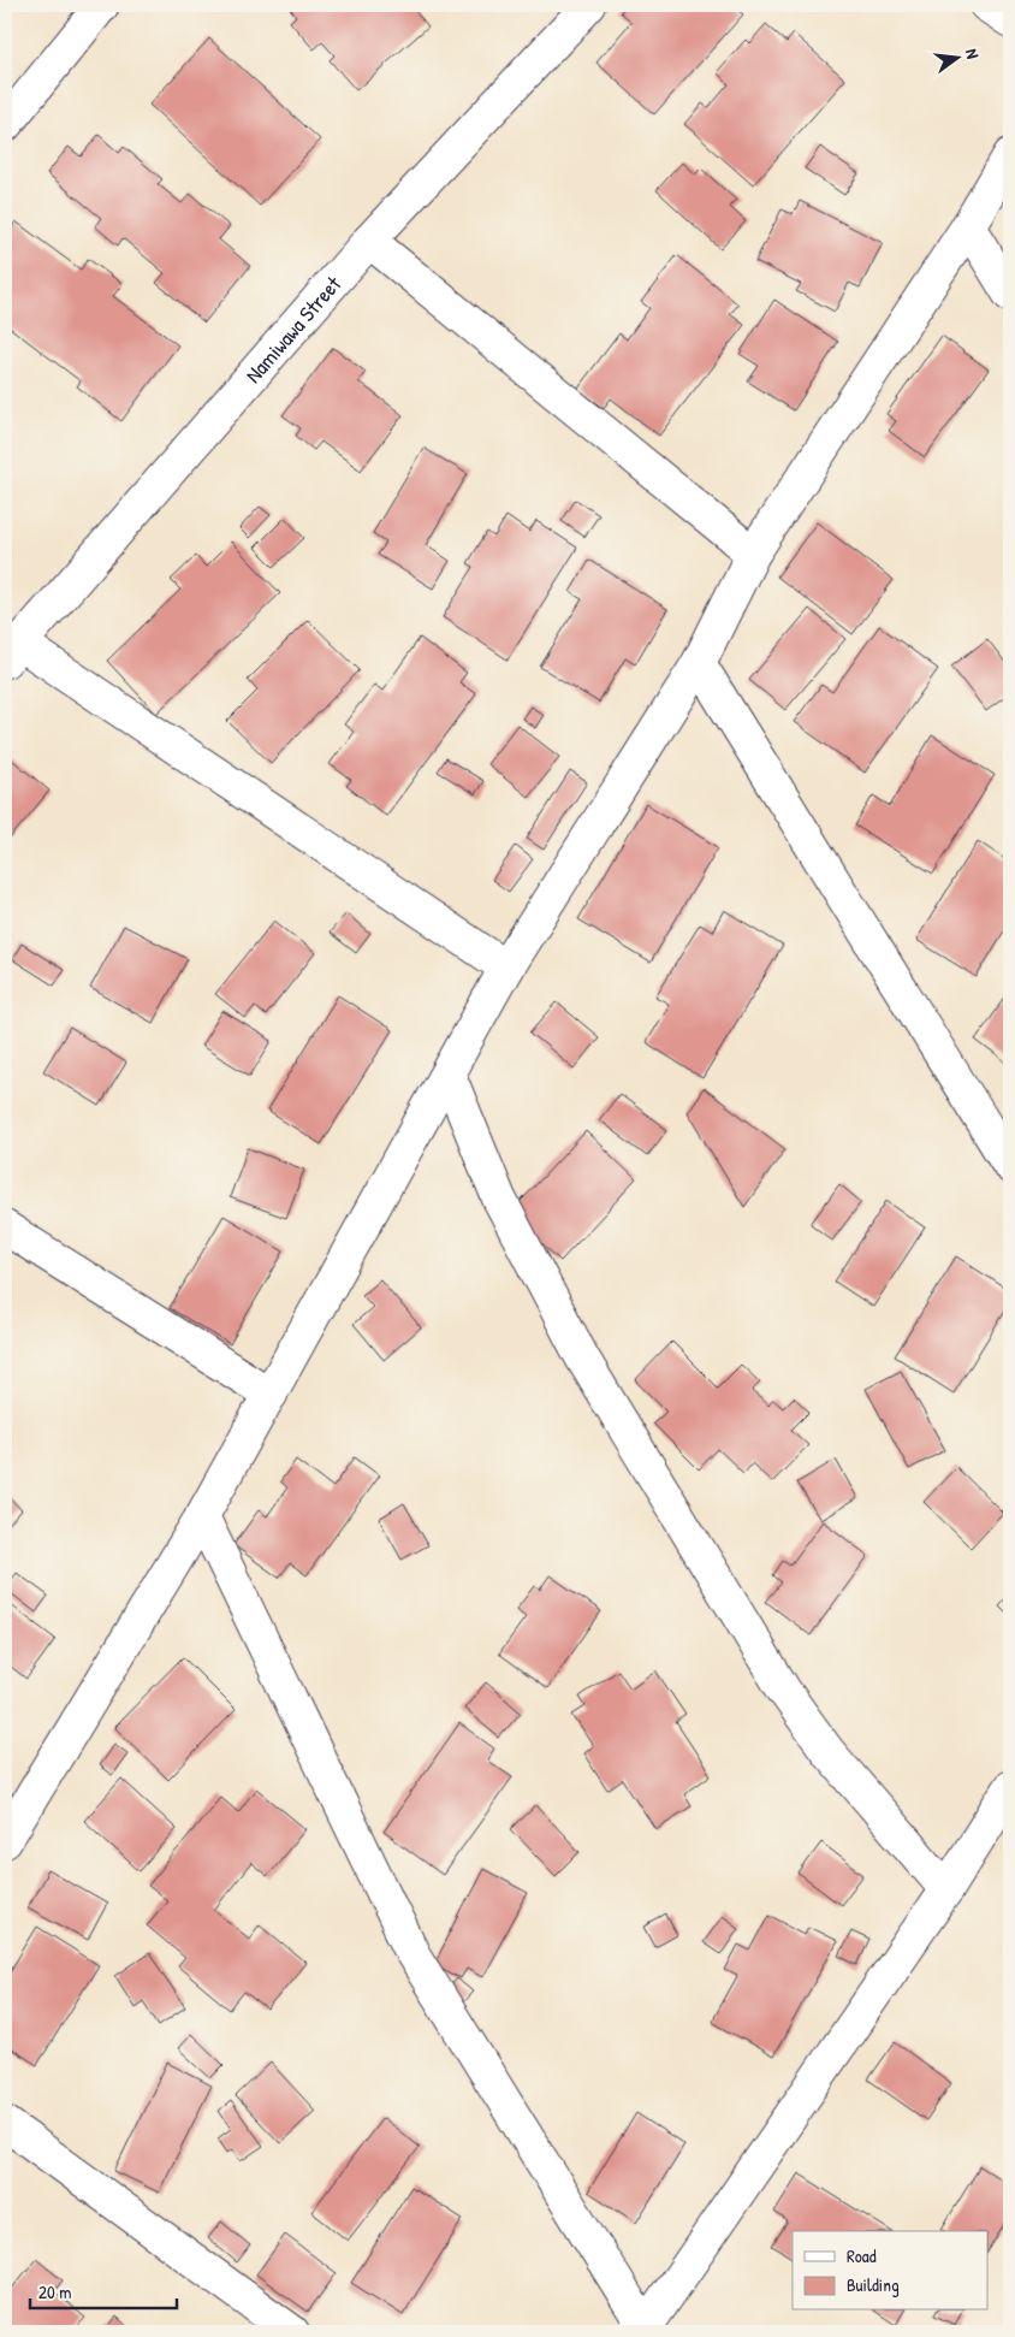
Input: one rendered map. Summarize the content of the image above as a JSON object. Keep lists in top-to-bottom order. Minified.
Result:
{"streets":{"street":["Namiwawa Street"]},"legend":["Road","Building"],"scale_bar":"20 m","north":"right"}
